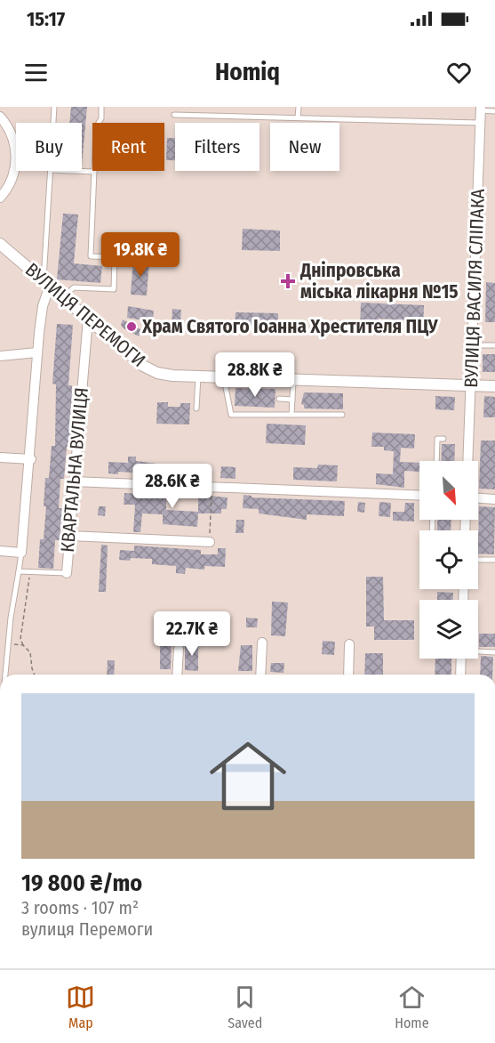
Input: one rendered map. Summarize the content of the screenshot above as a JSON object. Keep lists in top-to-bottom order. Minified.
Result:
{"streets":{"street":["ВУЛИЦЯ ВАСИЛЯ СЛІПАКА","ВУЛИЦЯ ПЕРЕМОГИ","КВАРТАЛЬНА ВУЛИЦЯ"]},"crossings":[["ВУЛИЦЯ ВАСИЛЯ СЛІПАКА","ВУЛИЦЯ ПЕРЕМОГИ"],["ВУЛИЦЯ ПЕРЕМОГИ","КВАРТАЛЬНА ВУЛИЦЯ"]],"places":{"health":["Дніпровська міська лікарня №15"],"other":["Храм Святого Іоанна Хрестителя ПЦУ"]},"north":"bottom right","page":{"status":"15:17","header":"Homiq","chip":["Buy","Rent","Filters","New"],"price":["19.8K ₴","28.8K ₴","28.6K ₴","22.7K ₴"],"list":[{"name":"19 800 ₴/mo","note":"3 rooms · 107 m² · вулиця Перемоги"}],"tabs":["Map","Saved","Home"]}}
